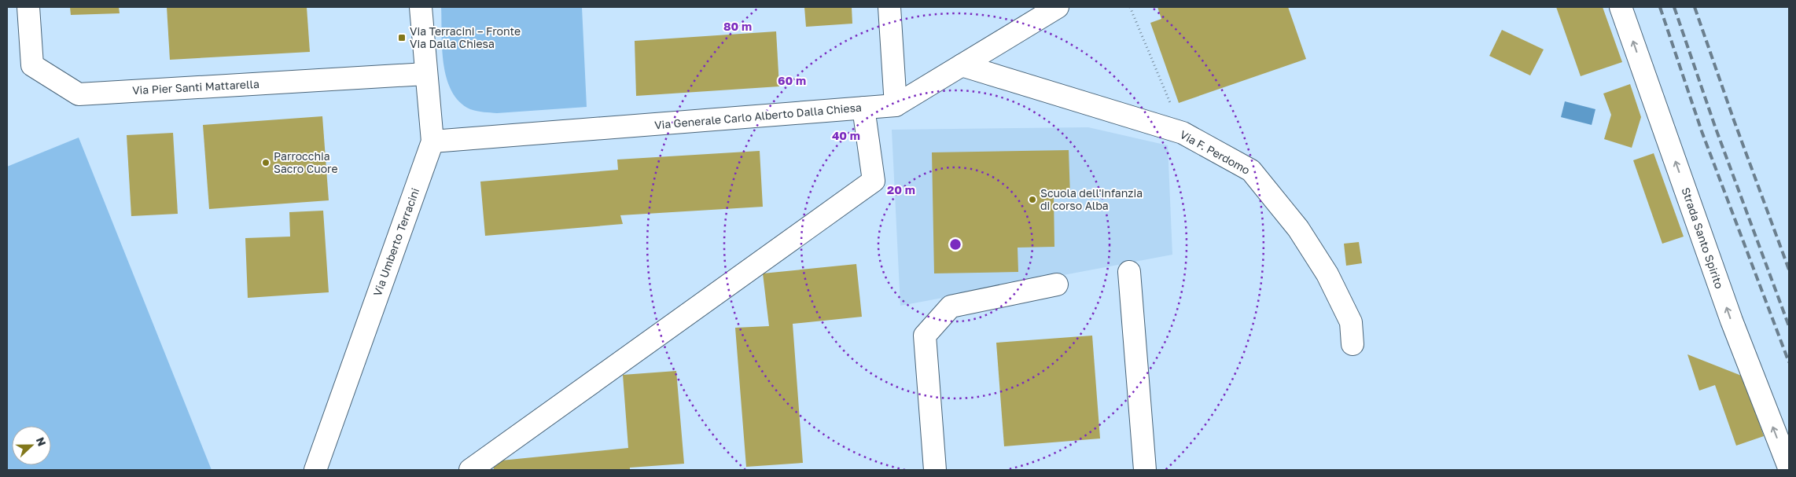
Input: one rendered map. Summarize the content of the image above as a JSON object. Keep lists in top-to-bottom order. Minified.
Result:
{"streets":{"street":["Via Pier Santi Mattarella","Via Generale Carlo Alberto Dalla Chiesa","Via F. Perdomo","Strada Santo Spirito","Via Umberto Terracini"]},"crossings":[["Via Pier Santi Mattarella","Via Umberto Terracini"],["Via Generale Carlo Alberto Dalla Chiesa","Via F. Perdomo"],["Via Generale Carlo Alberto Dalla Chiesa","Via Umberto Terracini"]],"one_way":["Strada Santo Spirito"],"places":{"transit":["Via Terracini – Fronte Via Dalla Chiesa"],"other":["Parrocchia Sacro Cuore","Scuola dell'infanzia di corso Alba"]},"north":"right","rings":["80 m","60 m","40 m","20 m"]}
